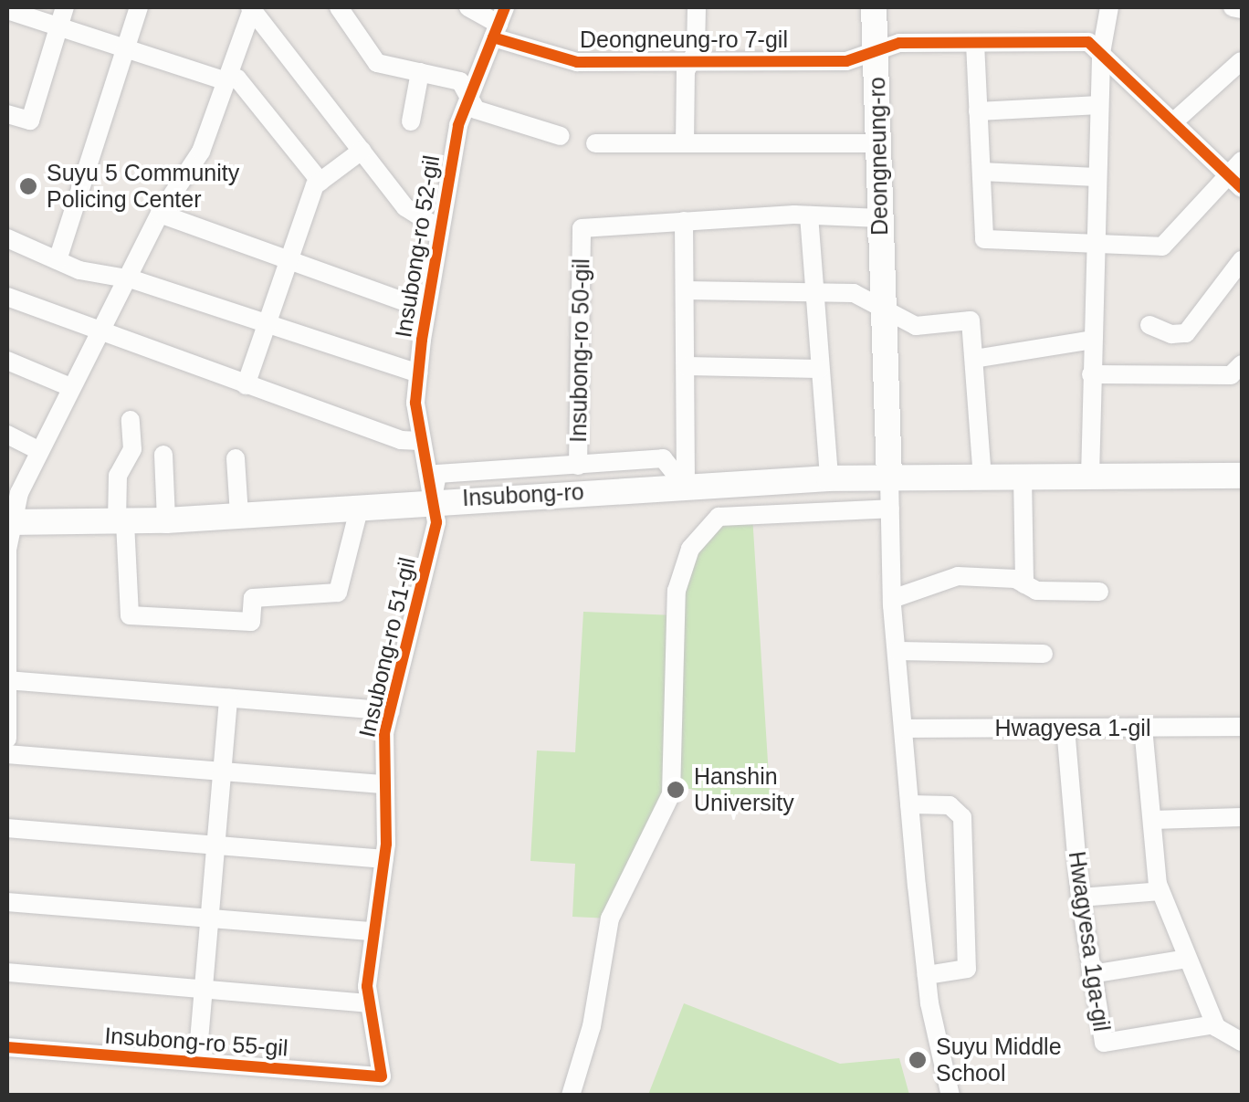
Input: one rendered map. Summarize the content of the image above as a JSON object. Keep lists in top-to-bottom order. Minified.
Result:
{"streets":{"main road":["Deongneung-ro","Insubong-ro"],"street":["Deongneung-ro 7-gil","Insubong-ro 52-gil","Insubong-ro 50-gil","Insubong-ro 51-gil","Hwagyesa 1-gil","Hwagyesa 1ga-gil","Insubong-ro 55-gil"]},"crossings":[["Deongneung-ro 7-gil","Deongneung-ro"],["Deongneung-ro 7-gil","Insubong-ro 52-gil"],["Deongneung-ro","Insubong-ro"],["Insubong-ro 52-gil","Insubong-ro 50-gil"],["Insubong-ro 52-gil","Insubong-ro"],["Insubong-ro 52-gil","Insubong-ro 51-gil"],["Insubong-ro 50-gil","Insubong-ro"],["Insubong-ro 50-gil","Insubong-ro 51-gil"],["Insubong-ro","Insubong-ro 51-gil"],["Insubong-ro 51-gil","Insubong-ro 55-gil"],["Hwagyesa 1-gil","Hwagyesa 1ga-gil"]],"places":["Suyu 5 Community Policing Center","Hanshin University","Suyu Middle School"]}
